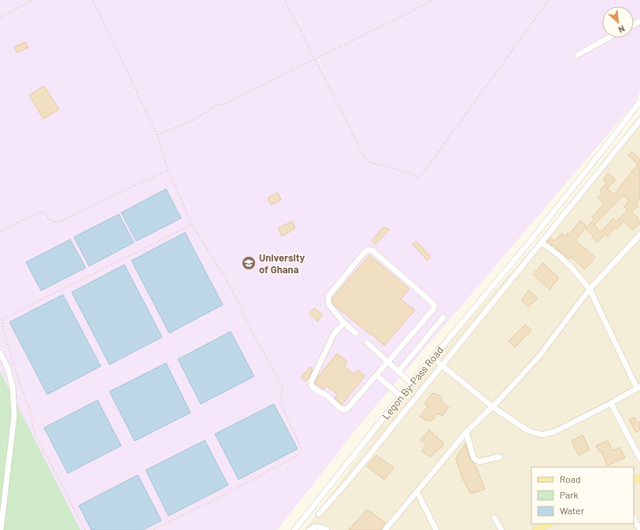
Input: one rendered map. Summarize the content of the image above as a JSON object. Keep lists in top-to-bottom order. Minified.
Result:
{"streets":{"street":["Legon By-Pass Road"]},"places":{"school or university":["University of Ghana"]},"legend":["Road","Park","Water"],"north":"bottom right"}
